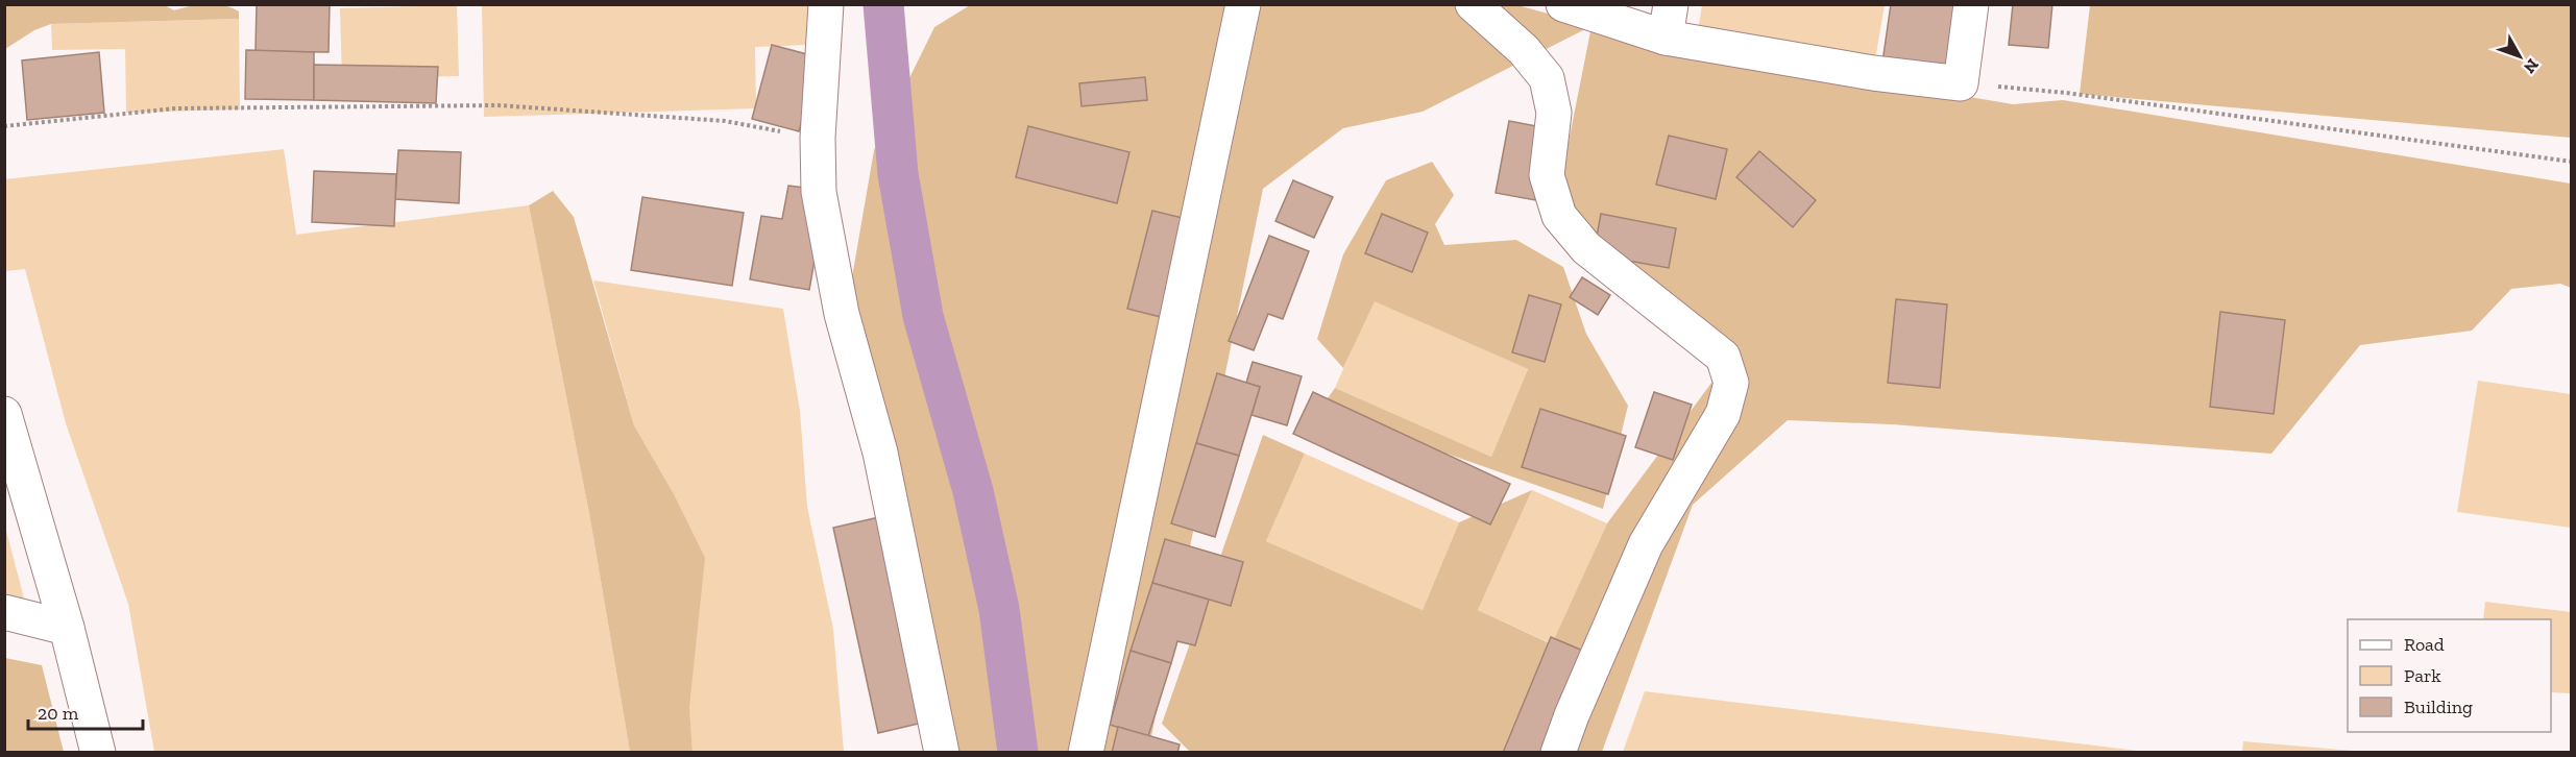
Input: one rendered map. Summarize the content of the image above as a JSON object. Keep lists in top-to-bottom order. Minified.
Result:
{"legend":["Road","Park","Building"],"scale_bar":"20 m","north":"bottom right"}
